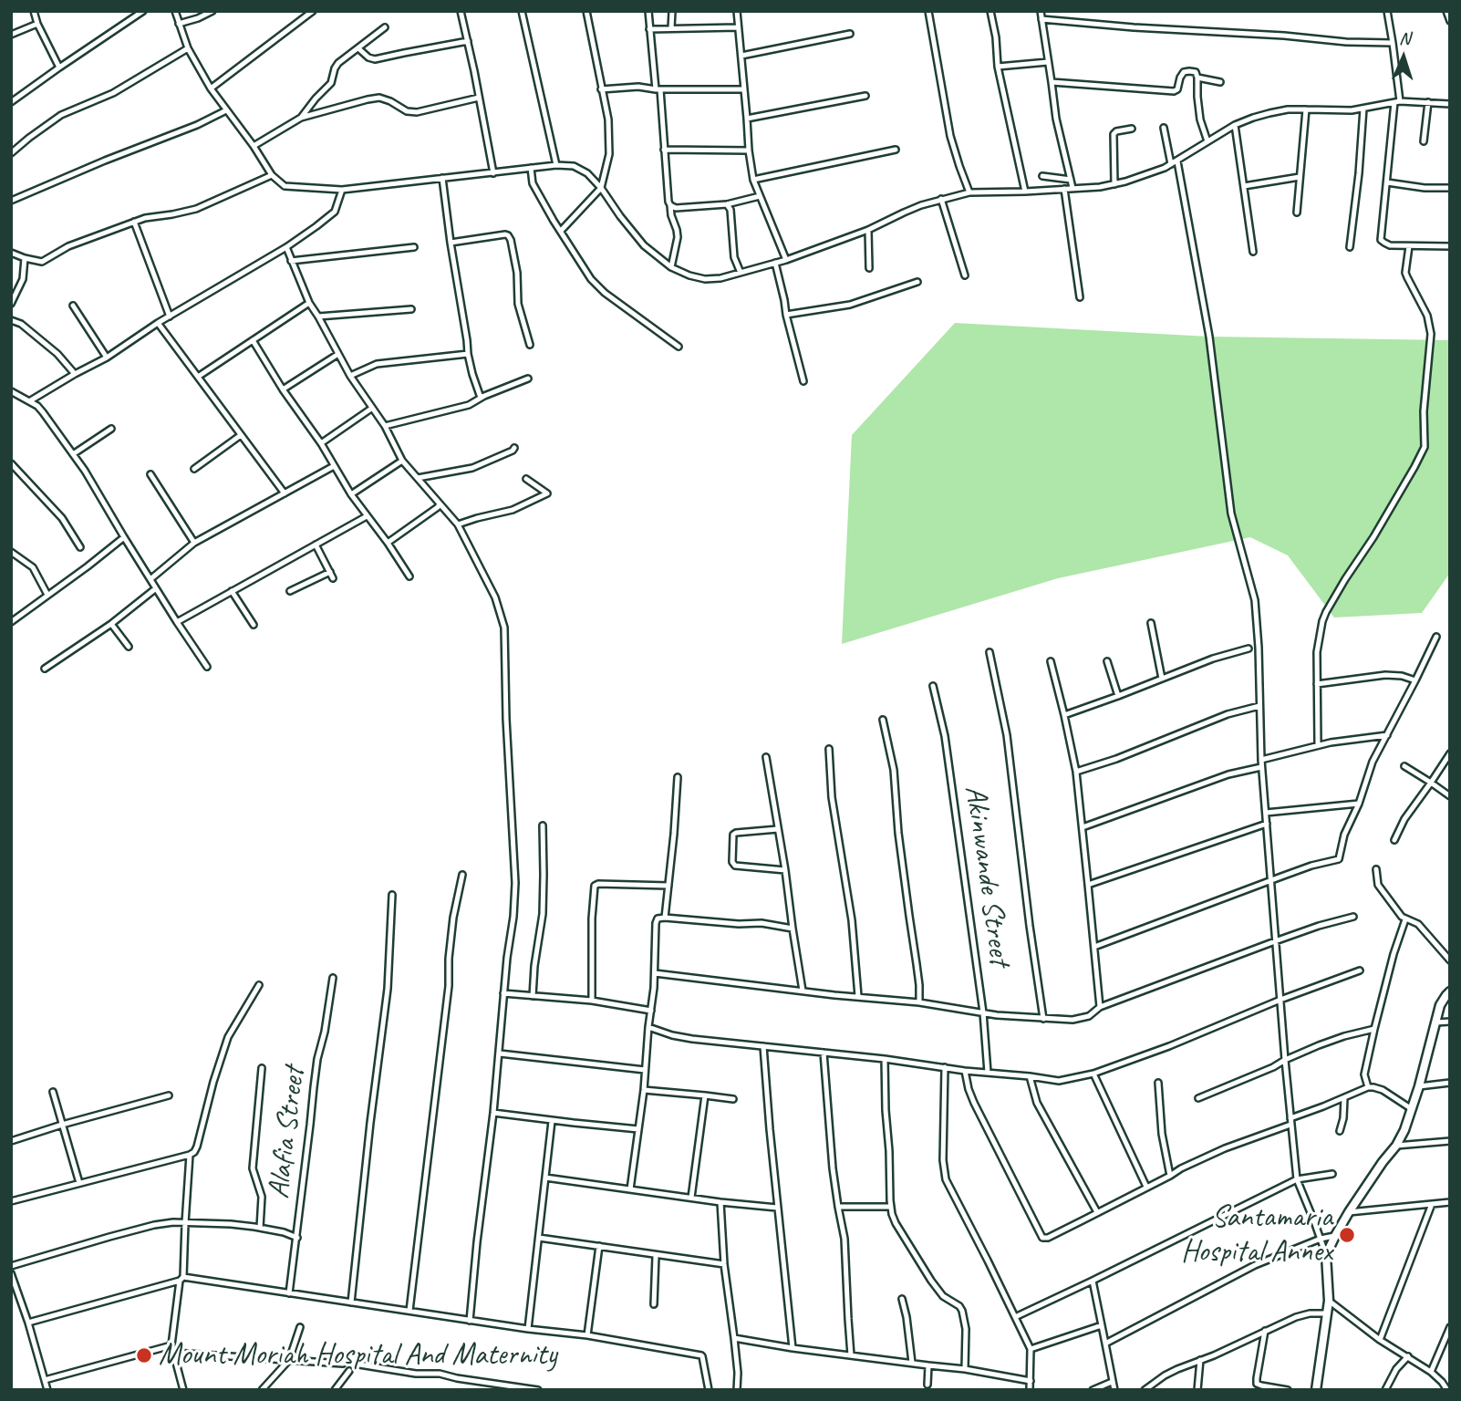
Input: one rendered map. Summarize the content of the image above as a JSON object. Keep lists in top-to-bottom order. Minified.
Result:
{"streets":{"street":["Akinwande Street","Alafia Street"]},"places":["Santamaria Hospital Annex","Mount Moriah Hospital And Maternity"],"north":"top"}
